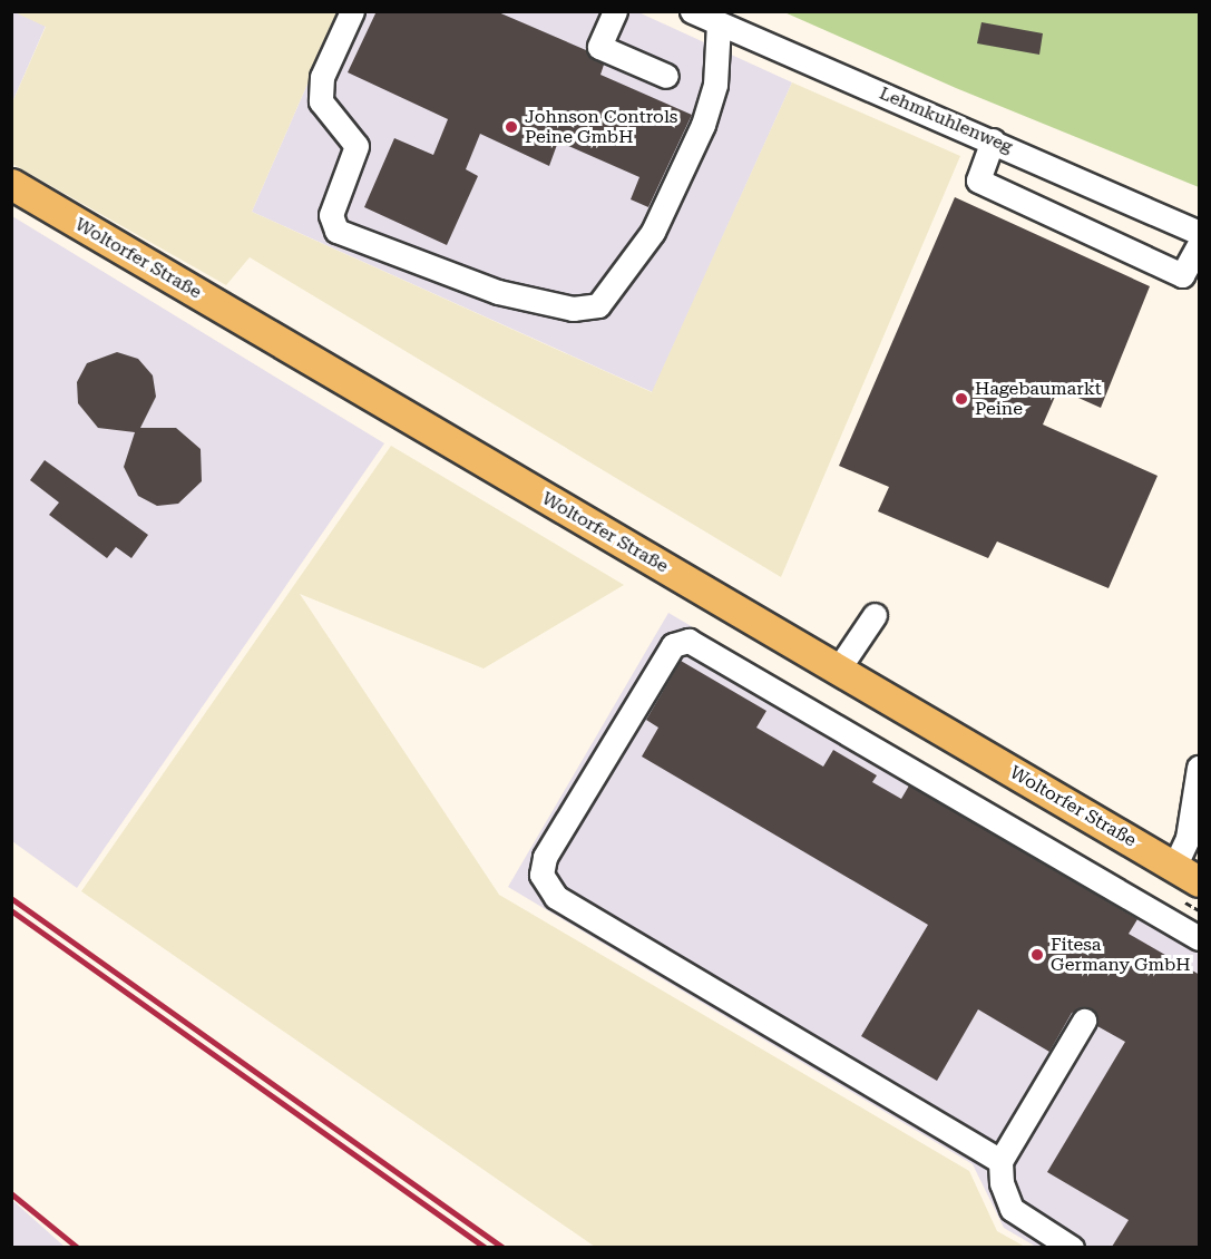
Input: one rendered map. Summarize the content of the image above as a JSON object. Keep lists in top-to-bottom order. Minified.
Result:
{"streets":{"main road":["Woltorfer Straße"],"street":["Lehmkuhlenweg"]},"places":["Johnson Controls Peine GmbH","Hagebaumarkt Peine","Fitesa Germany GmbH"]}
